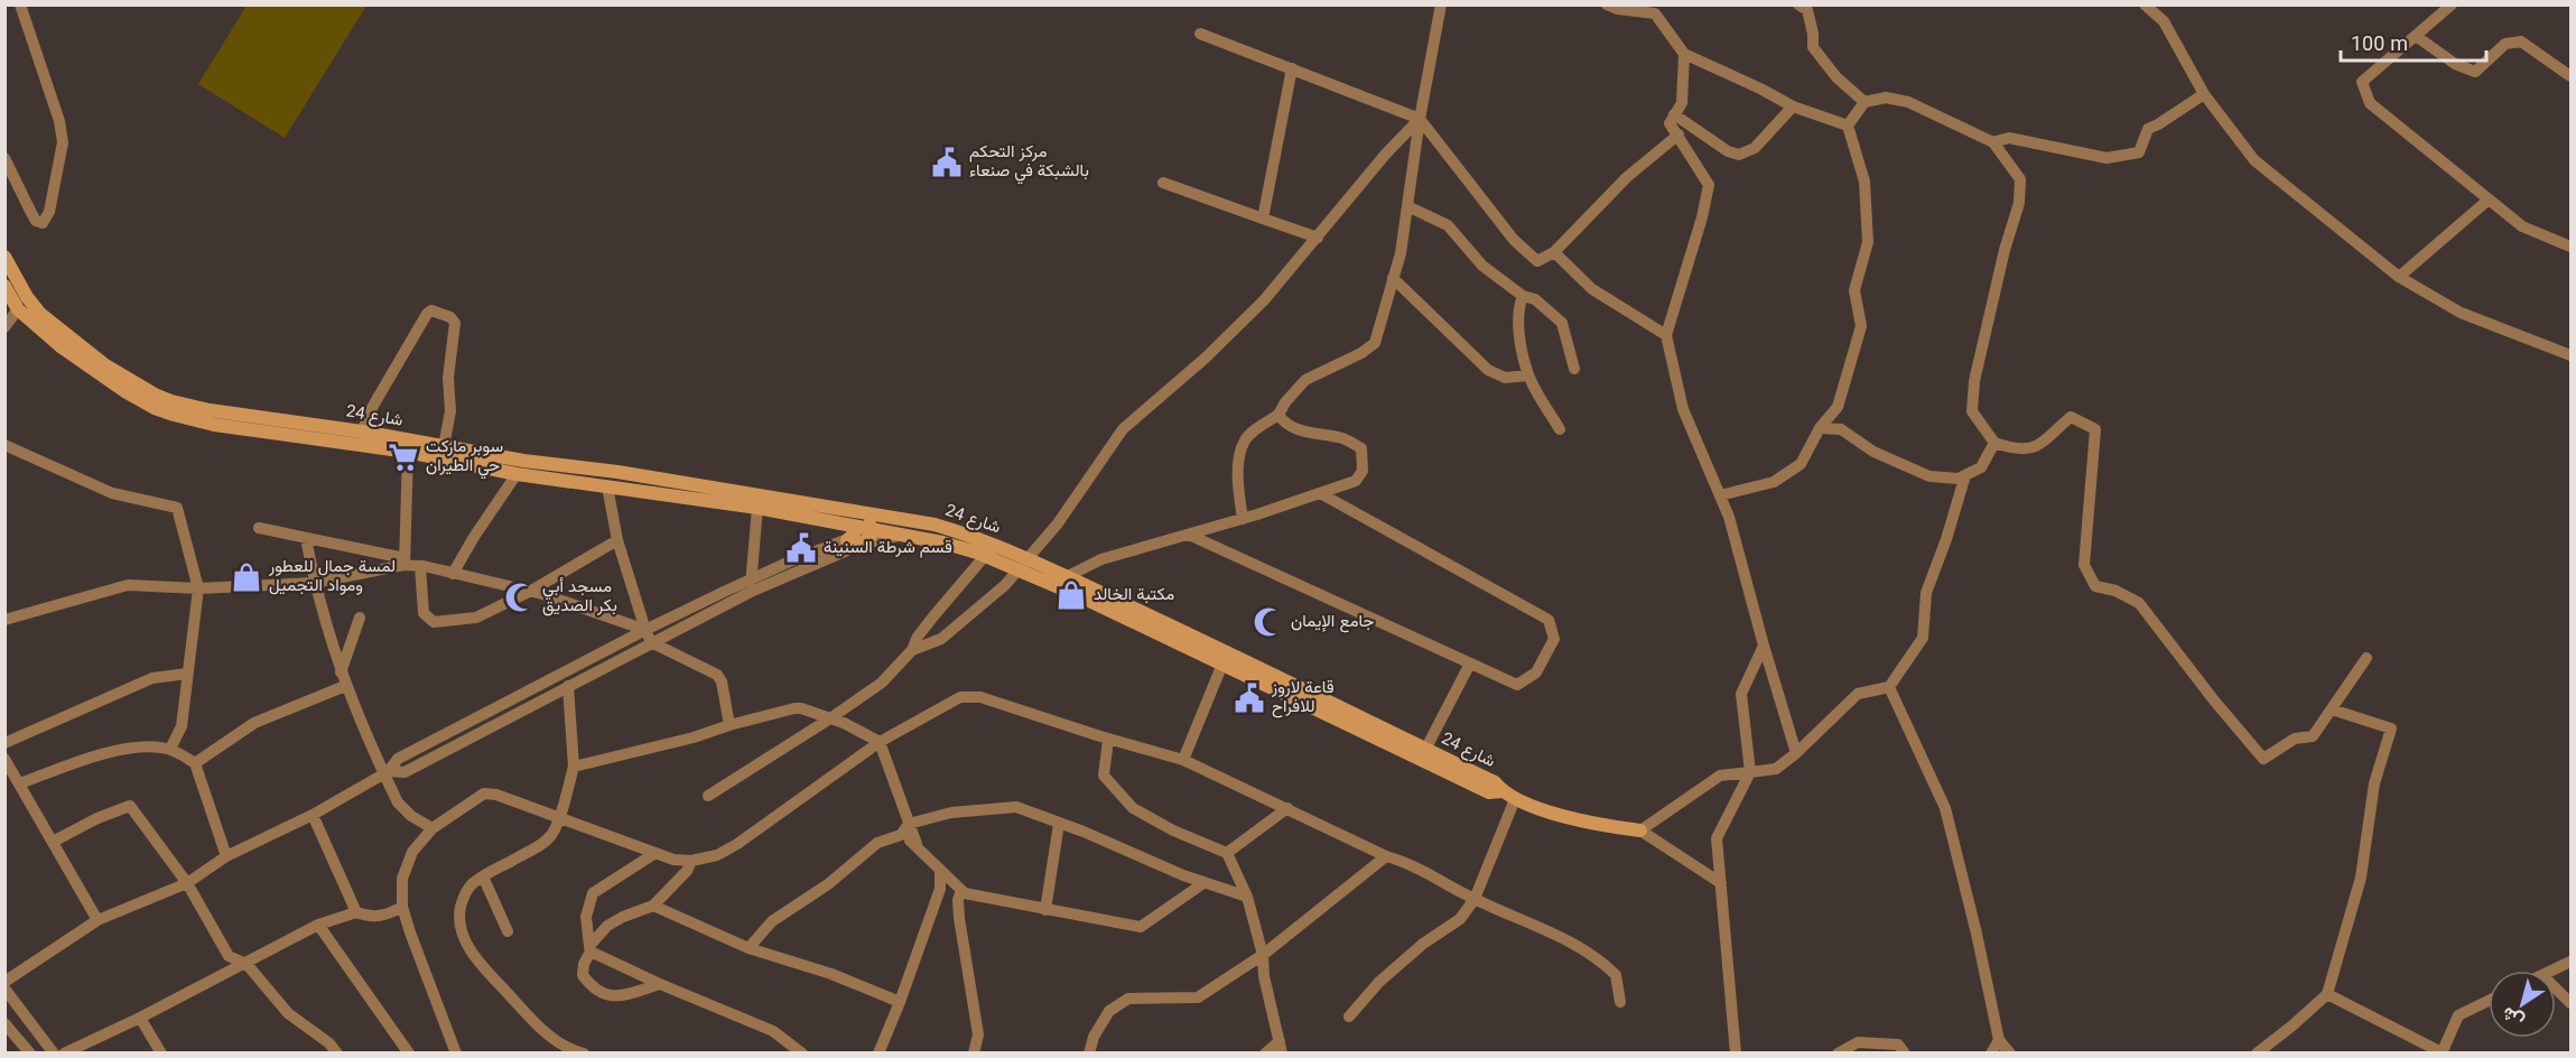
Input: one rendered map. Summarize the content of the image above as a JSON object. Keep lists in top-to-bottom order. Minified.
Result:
{"streets":{"street":["شارع 24"]},"places":{"public building":["مركز التحكم بالشبكة في صنعاء","قسم شرطة السنينة","قاعة لاروز للافراح"],"supermarket":["سوبر ماركت حي الطيران"],"shop":["لمسة جمال للعطور ومواد التجميل","مكتبة الخالد"],"mosque":["مسجد أبي بكر الصديق","جامع الإيمان"]},"scale_bar":"100 m","north":"bottom left"}
